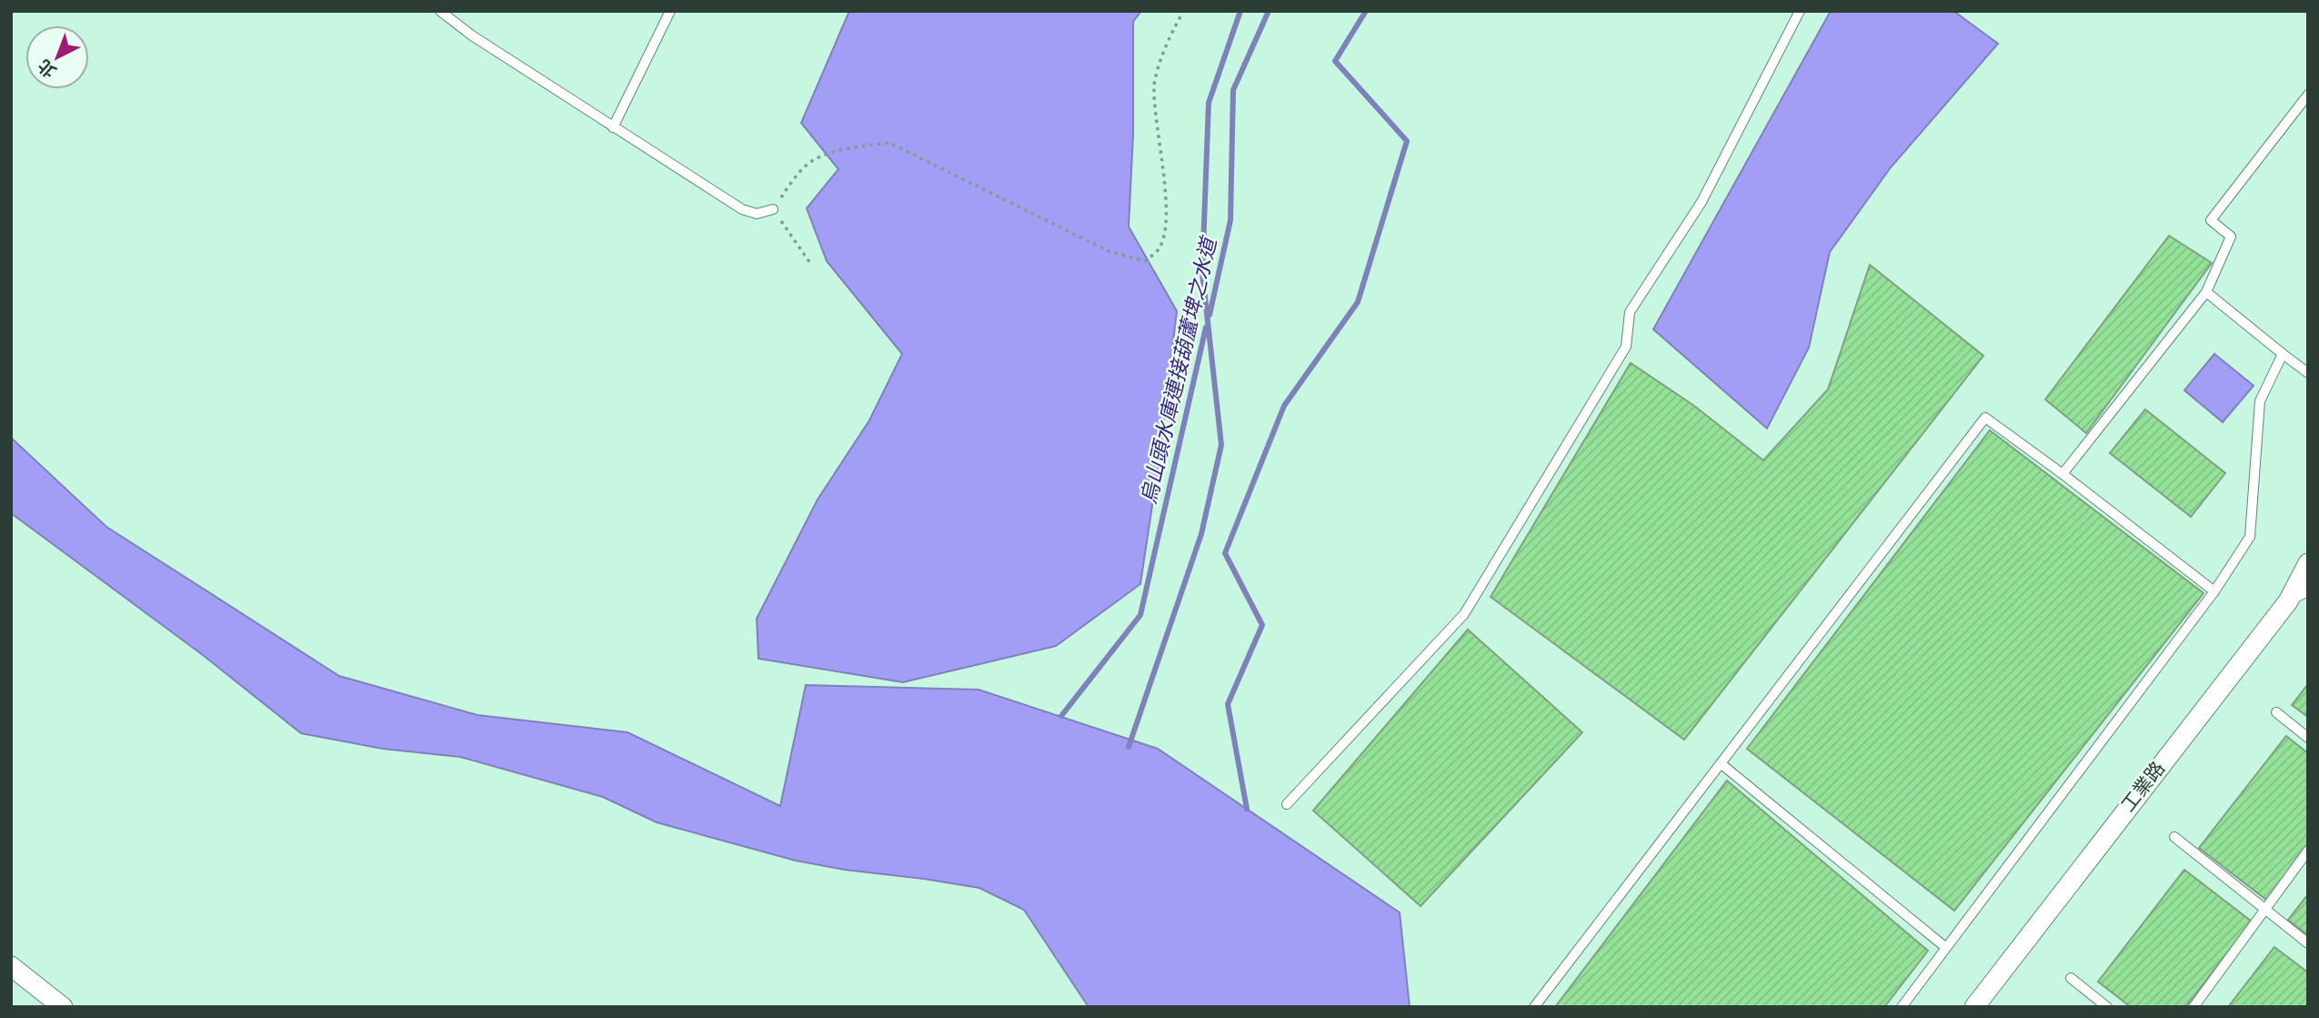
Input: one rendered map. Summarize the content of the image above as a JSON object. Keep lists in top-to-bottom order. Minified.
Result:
{"streets":{"street":["工業路"]},"water":["烏山頭水庫連接葫蘆埤之水道"],"north":"bottom left"}
